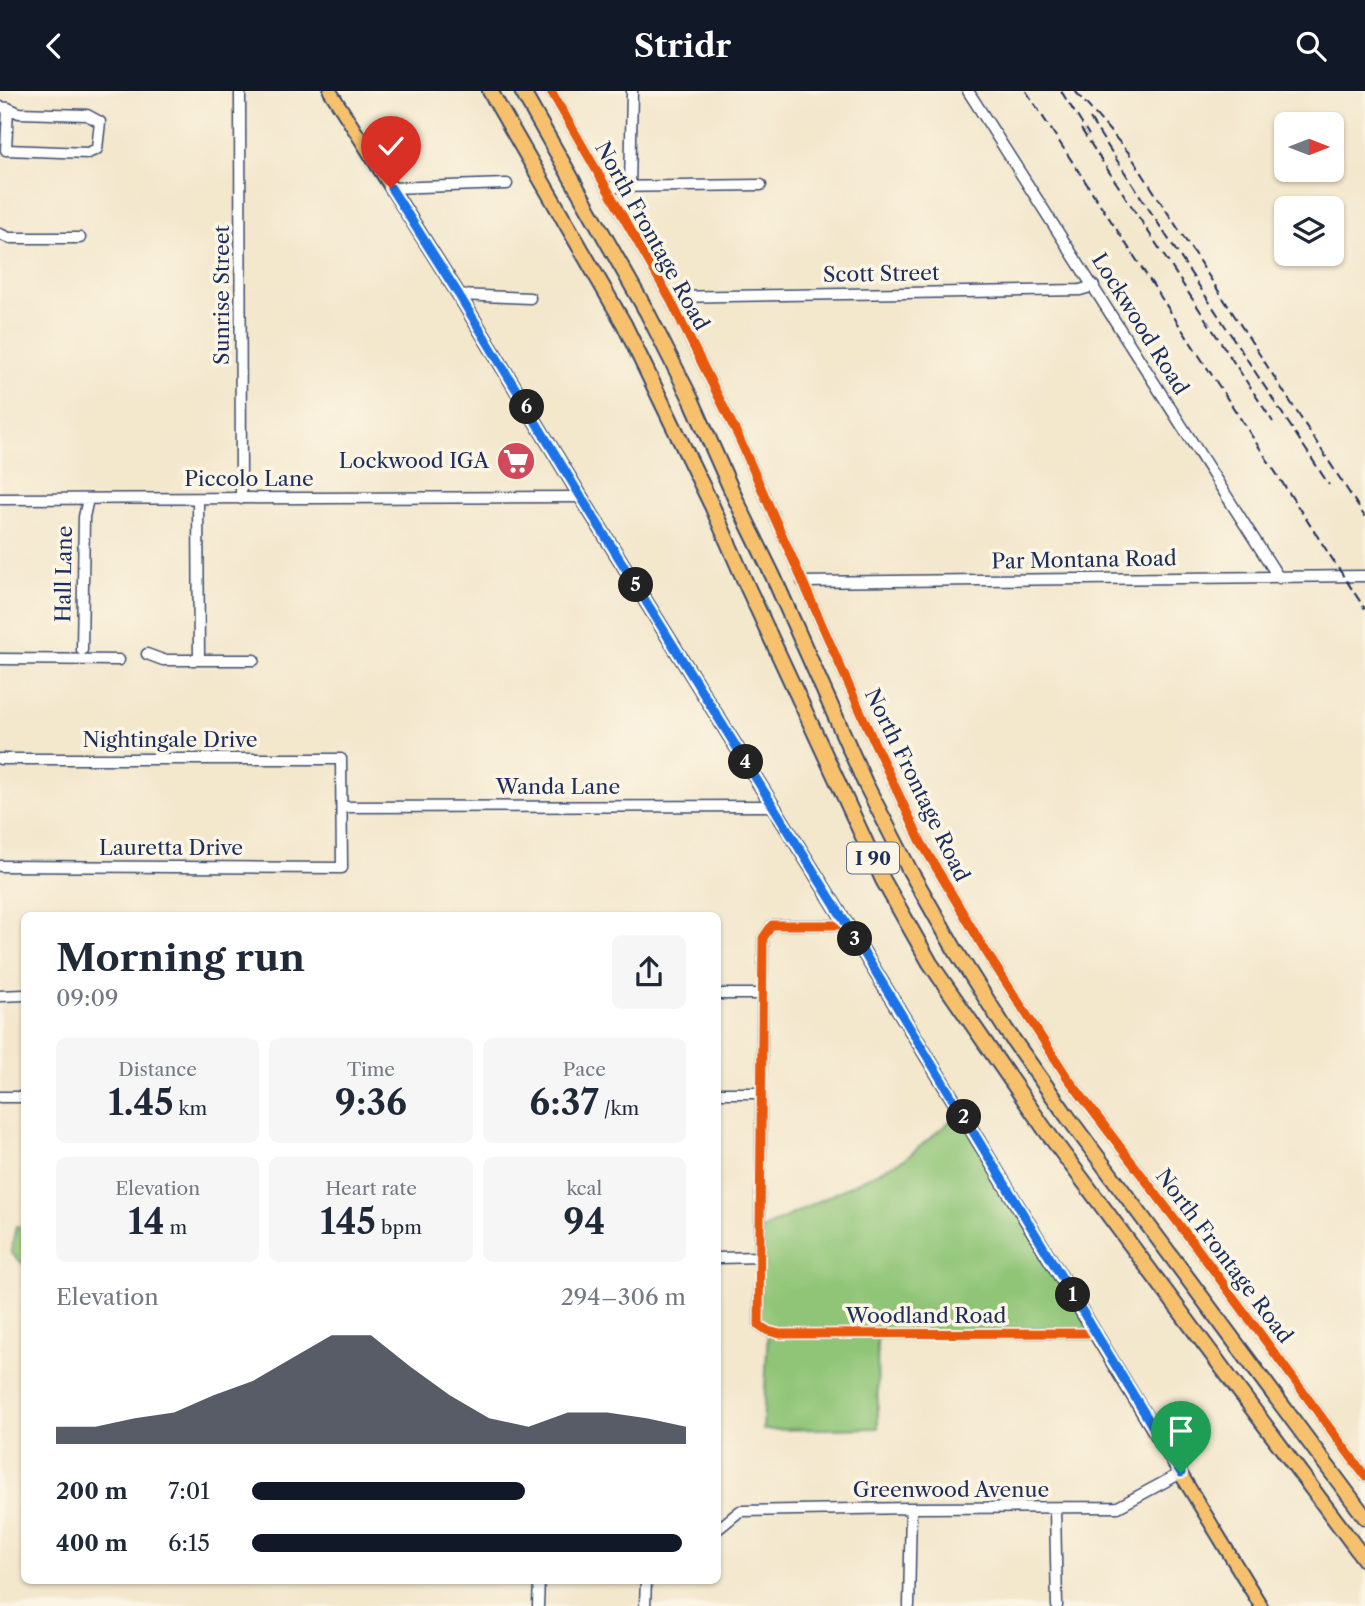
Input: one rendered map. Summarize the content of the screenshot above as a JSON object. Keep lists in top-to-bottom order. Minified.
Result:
{"streets":{"highway":["I 90"],"street":["North Frontage Road","Scott Street","Sunrise Street","Lockwood Road","Piccolo Lane","Par Montana Road","Hall Lane","Nightingale Drive","Wanda Lane","Lauretta Drive","Woodland Road","Greenwood Avenue"]},"crossings":[["North Frontage Road","Scott Street"],["North Frontage Road","Par Montana Road"],["Scott Street","Lockwood Road"],["Sunrise Street","Piccolo Lane"],["Lockwood Road","Par Montana Road"],["Piccolo Lane","Hall Lane"],["Nightingale Drive","Wanda Lane"],["Nightingale Drive","Lauretta Drive"],["Wanda Lane","Lauretta Drive"]],"places":{"supermarket":["Lockwood IGA"]},"north":"right","page":{"header":"Stridr","pins":["6","5","4","3","2","1"],"heading":["Morning run","09:09"],"stats":[["Distance","1.45 km"],["Time","9:36"],["Pace","6:37 /km"],["Elevation","14 m"],["Heart rate","145 bpm"],["kcal","94"]],"chart":["Elevation","294–306 m"],"list":[{"name":"200 m","note":"7:01"},{"name":"400 m","note":"6:15"}]}}
